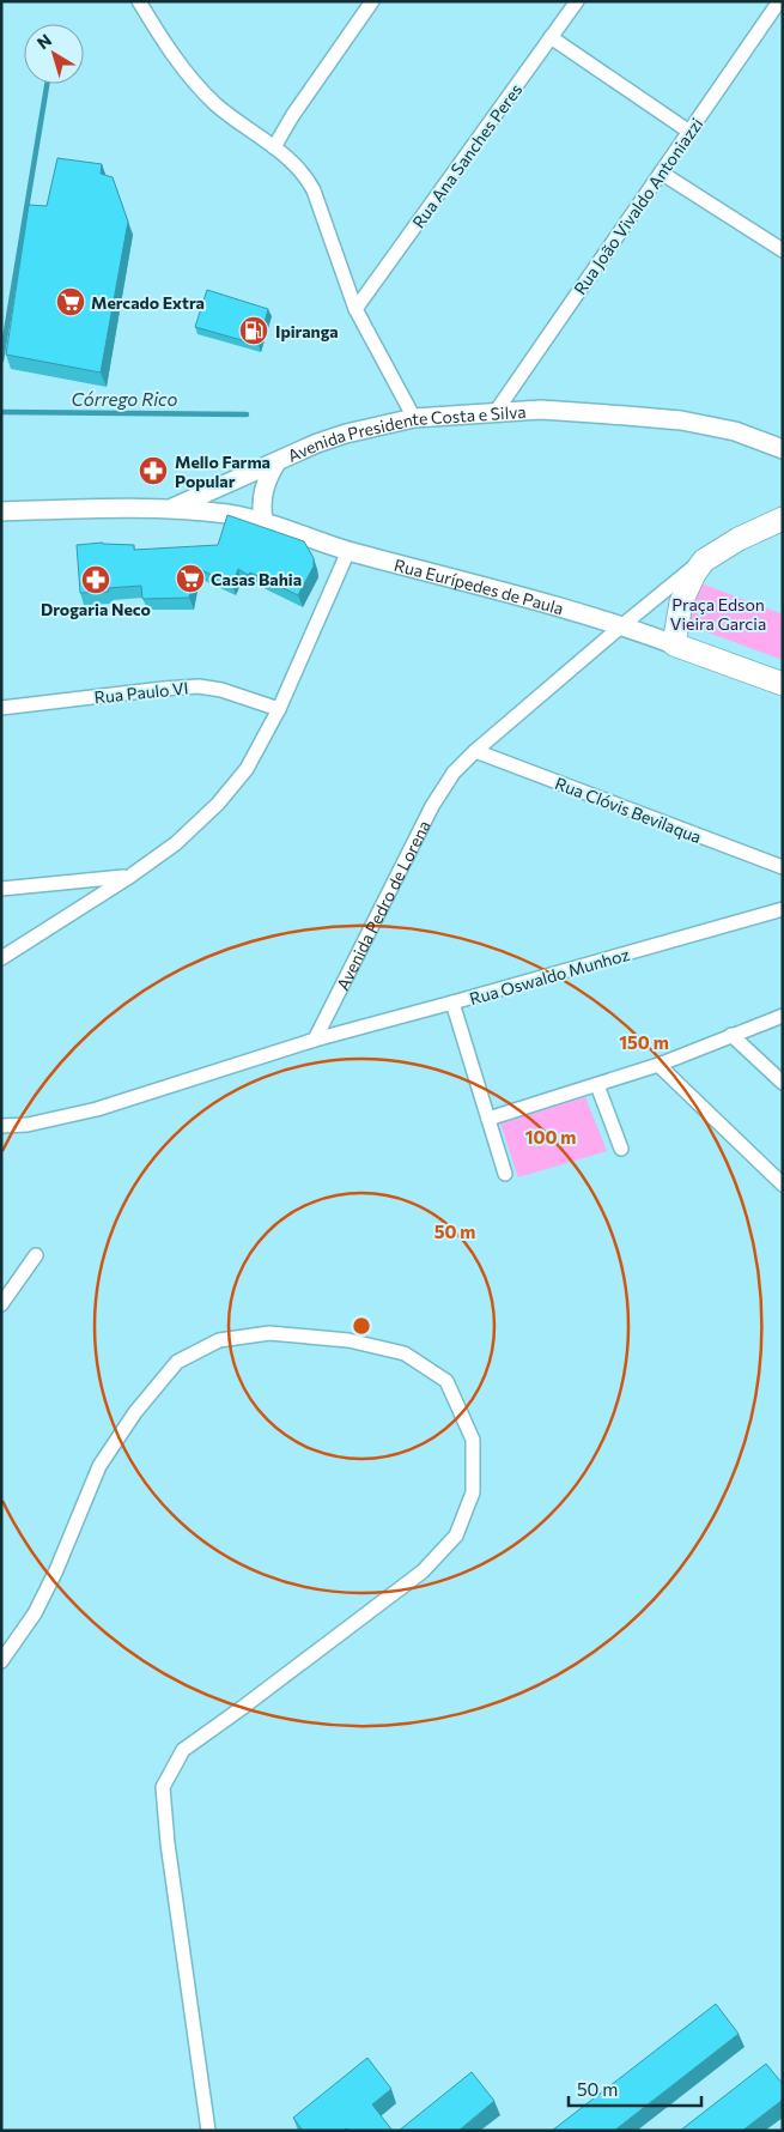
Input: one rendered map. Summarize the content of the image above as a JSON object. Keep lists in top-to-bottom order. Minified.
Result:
{"streets":{"main road":["Rua Eurípedes de Paula","Avenida Pedro de Lorena"],"street":["Rua Ana Sanches Peres","Rua João Vivaldo Antoniazzi","Avenida Presidente Costa e Silva","Rua Paulo VI","Rua Clóvis Bevilaqua","Rua Oswaldo Munhoz"]},"crossings":[["Rua João Vivaldo Antoniazzi","Avenida Presidente Costa e Silva"],["Avenida Presidente Costa e Silva","Rua Eurípedes de Paula"],["Rua Eurípedes de Paula","Avenida Pedro de Lorena"],["Rua Clóvis Bevilaqua","Avenida Pedro de Lorena"],["Avenida Pedro de Lorena","Rua Oswaldo Munhoz"]],"water":["Córrego Rico"],"parks":["Praça Edson Vieira Garcia"],"places":{"supermarket":["Mercado Extra","Casas Bahia"],"fuel station":["Ipiranga"],"pharmacy":["Mello Farma Popular","Drogaria Neco"]},"scale_bar":"50 m","north":"top left","rings":["150 m","100 m","50 m"]}
